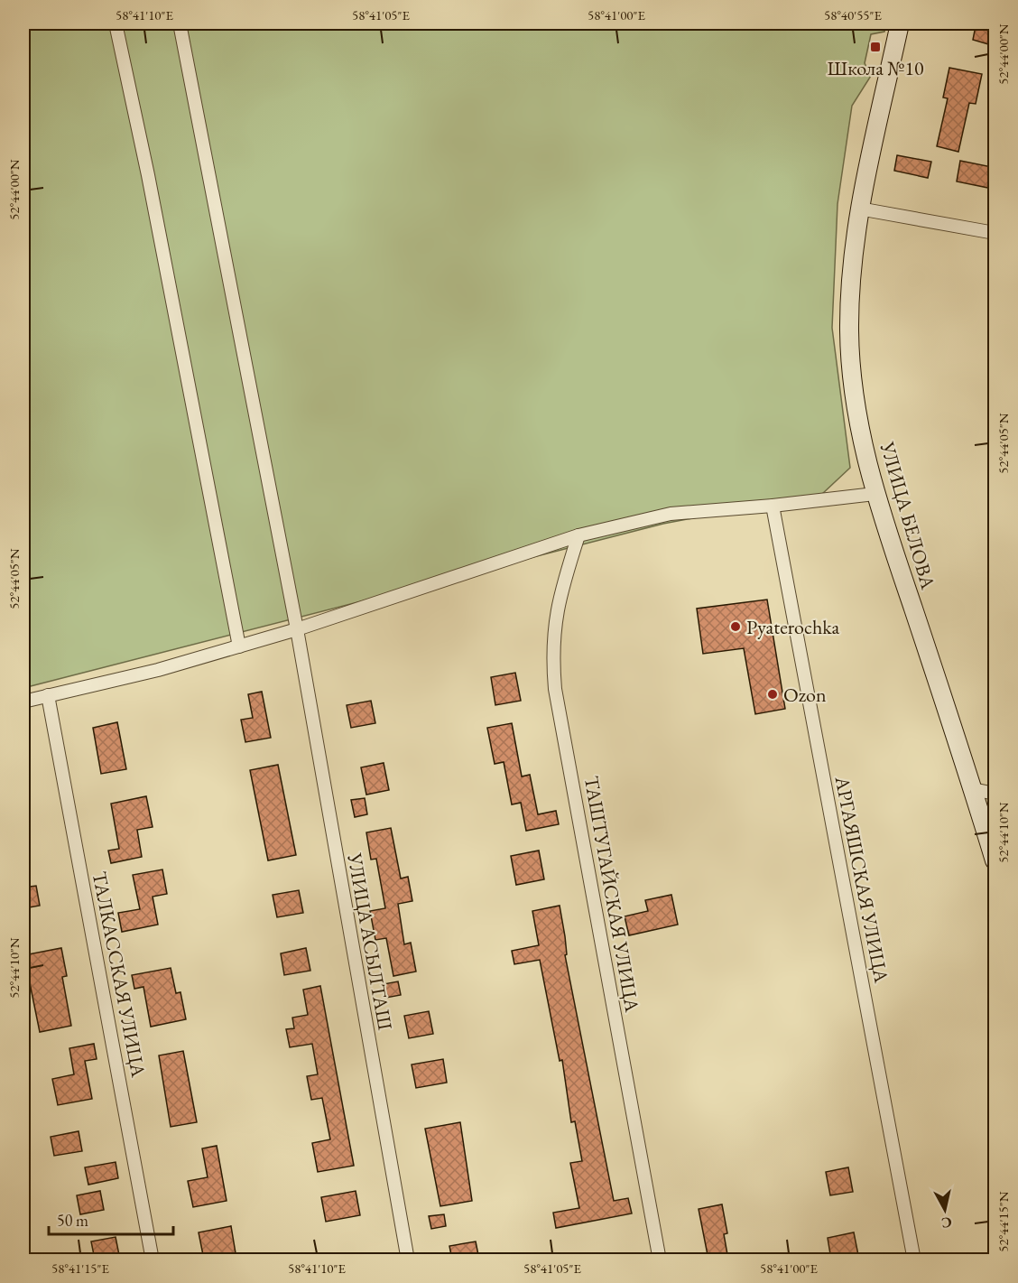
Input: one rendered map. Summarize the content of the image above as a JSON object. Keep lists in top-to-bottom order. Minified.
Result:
{"streets":{"main road":["УЛИЦА БЕЛОВА"],"street":["АРГАЯШСКАЯ УЛИЦА","ТАШТУГАЙСКАЯ УЛИЦА","УЛИЦА АСЫЛТАШ","ТАЛКАССКАЯ УЛИЦА"]},"places":{"transit":["Школа №10"],"other":["Pyaterochka","Ozon"]},"scale_bar":"50 m","north":"bottom","coordinates":["58°41'10\"E","58°41'05\"E","58°41'00\"E","58°40'55\"E","52°44'00\"N","52°44'05\"N","52°44'10\"N","52°44'15\"N","58°41'15\"E"]}
